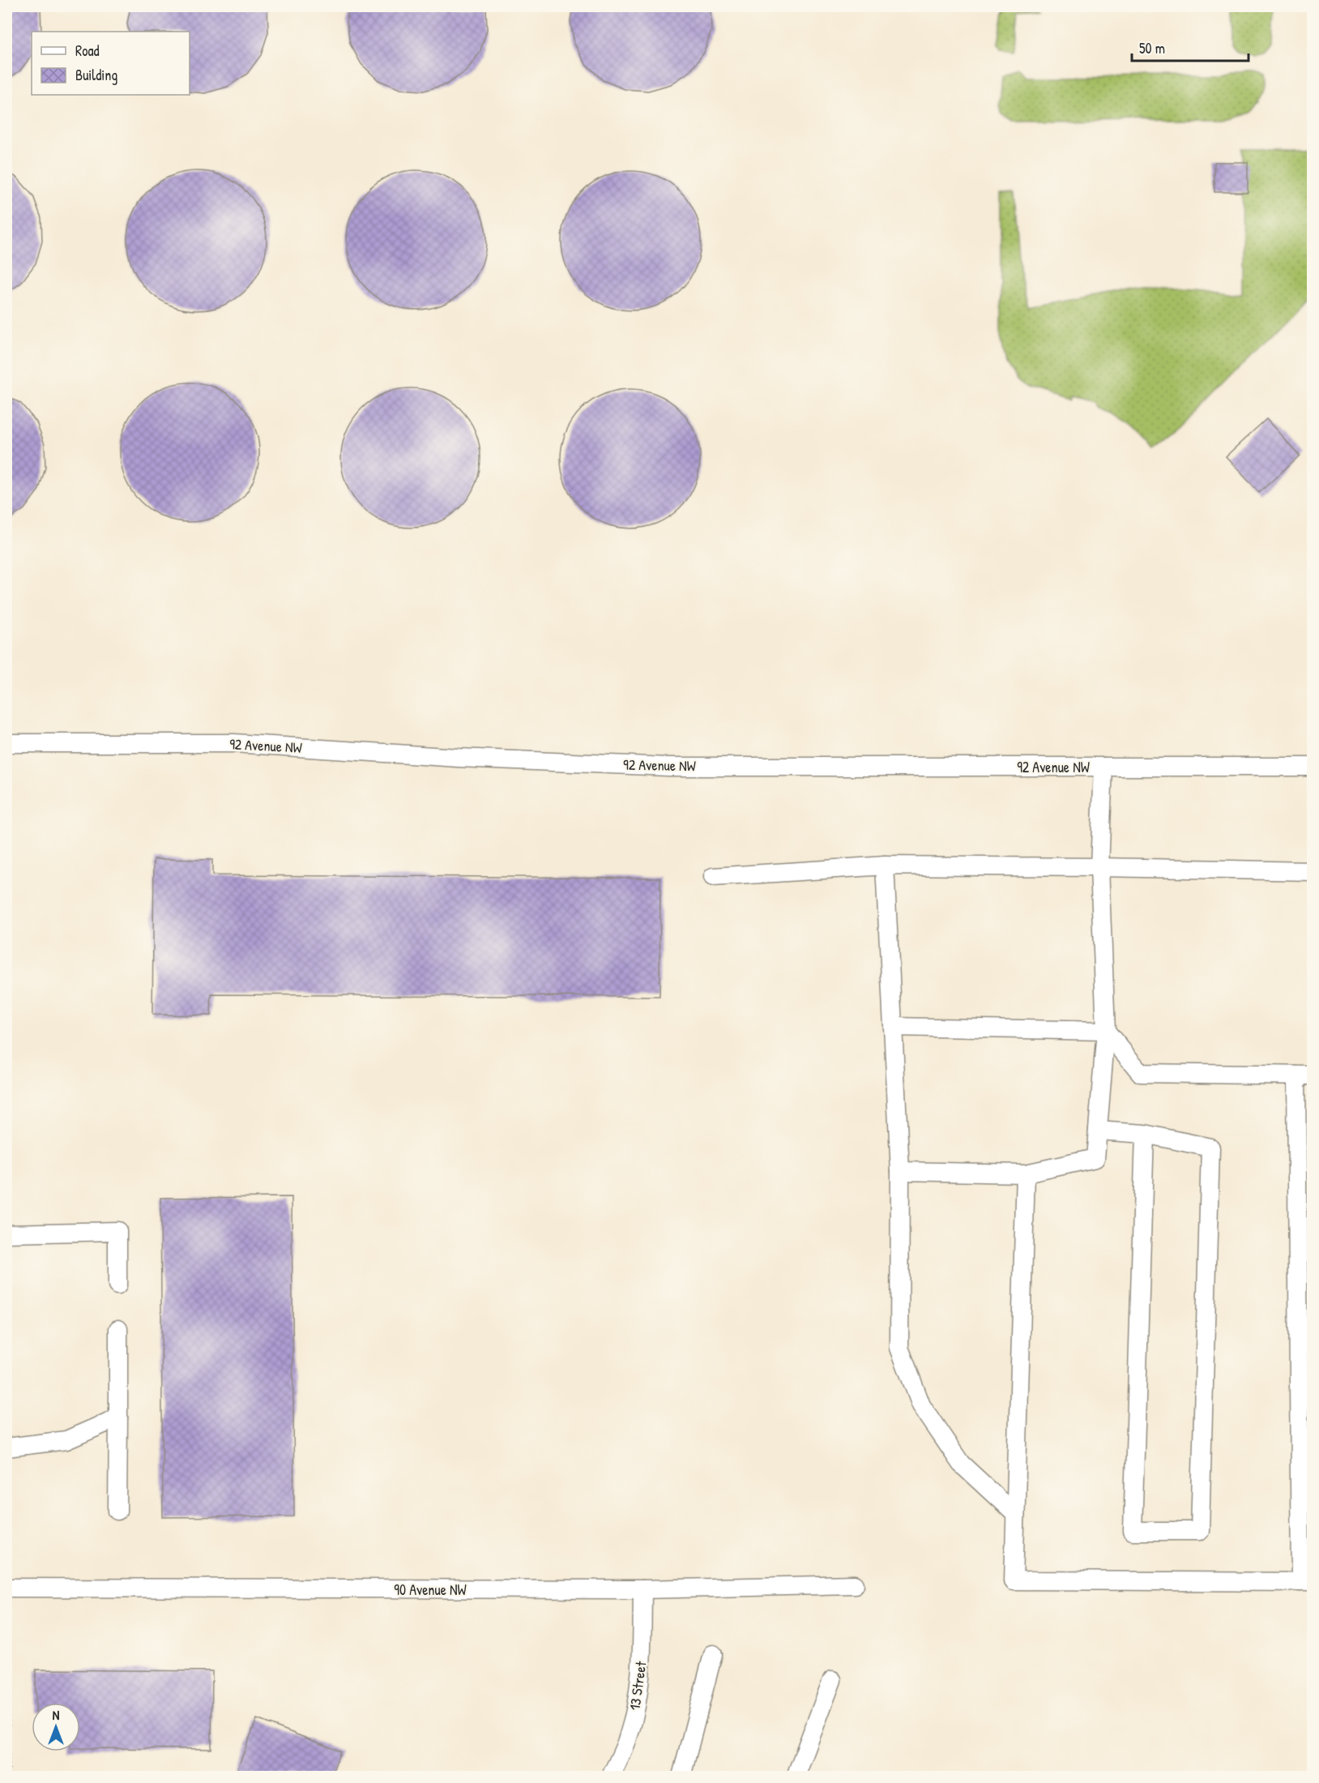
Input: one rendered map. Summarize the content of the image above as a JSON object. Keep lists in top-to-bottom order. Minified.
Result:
{"streets":{"street":["92 Avenue NW","90 Avenue NW","13 Street"]},"crossings":[["90 Avenue NW","13 Street"]],"legend":["Road","Building"],"scale_bar":"50 m","north":"top"}
